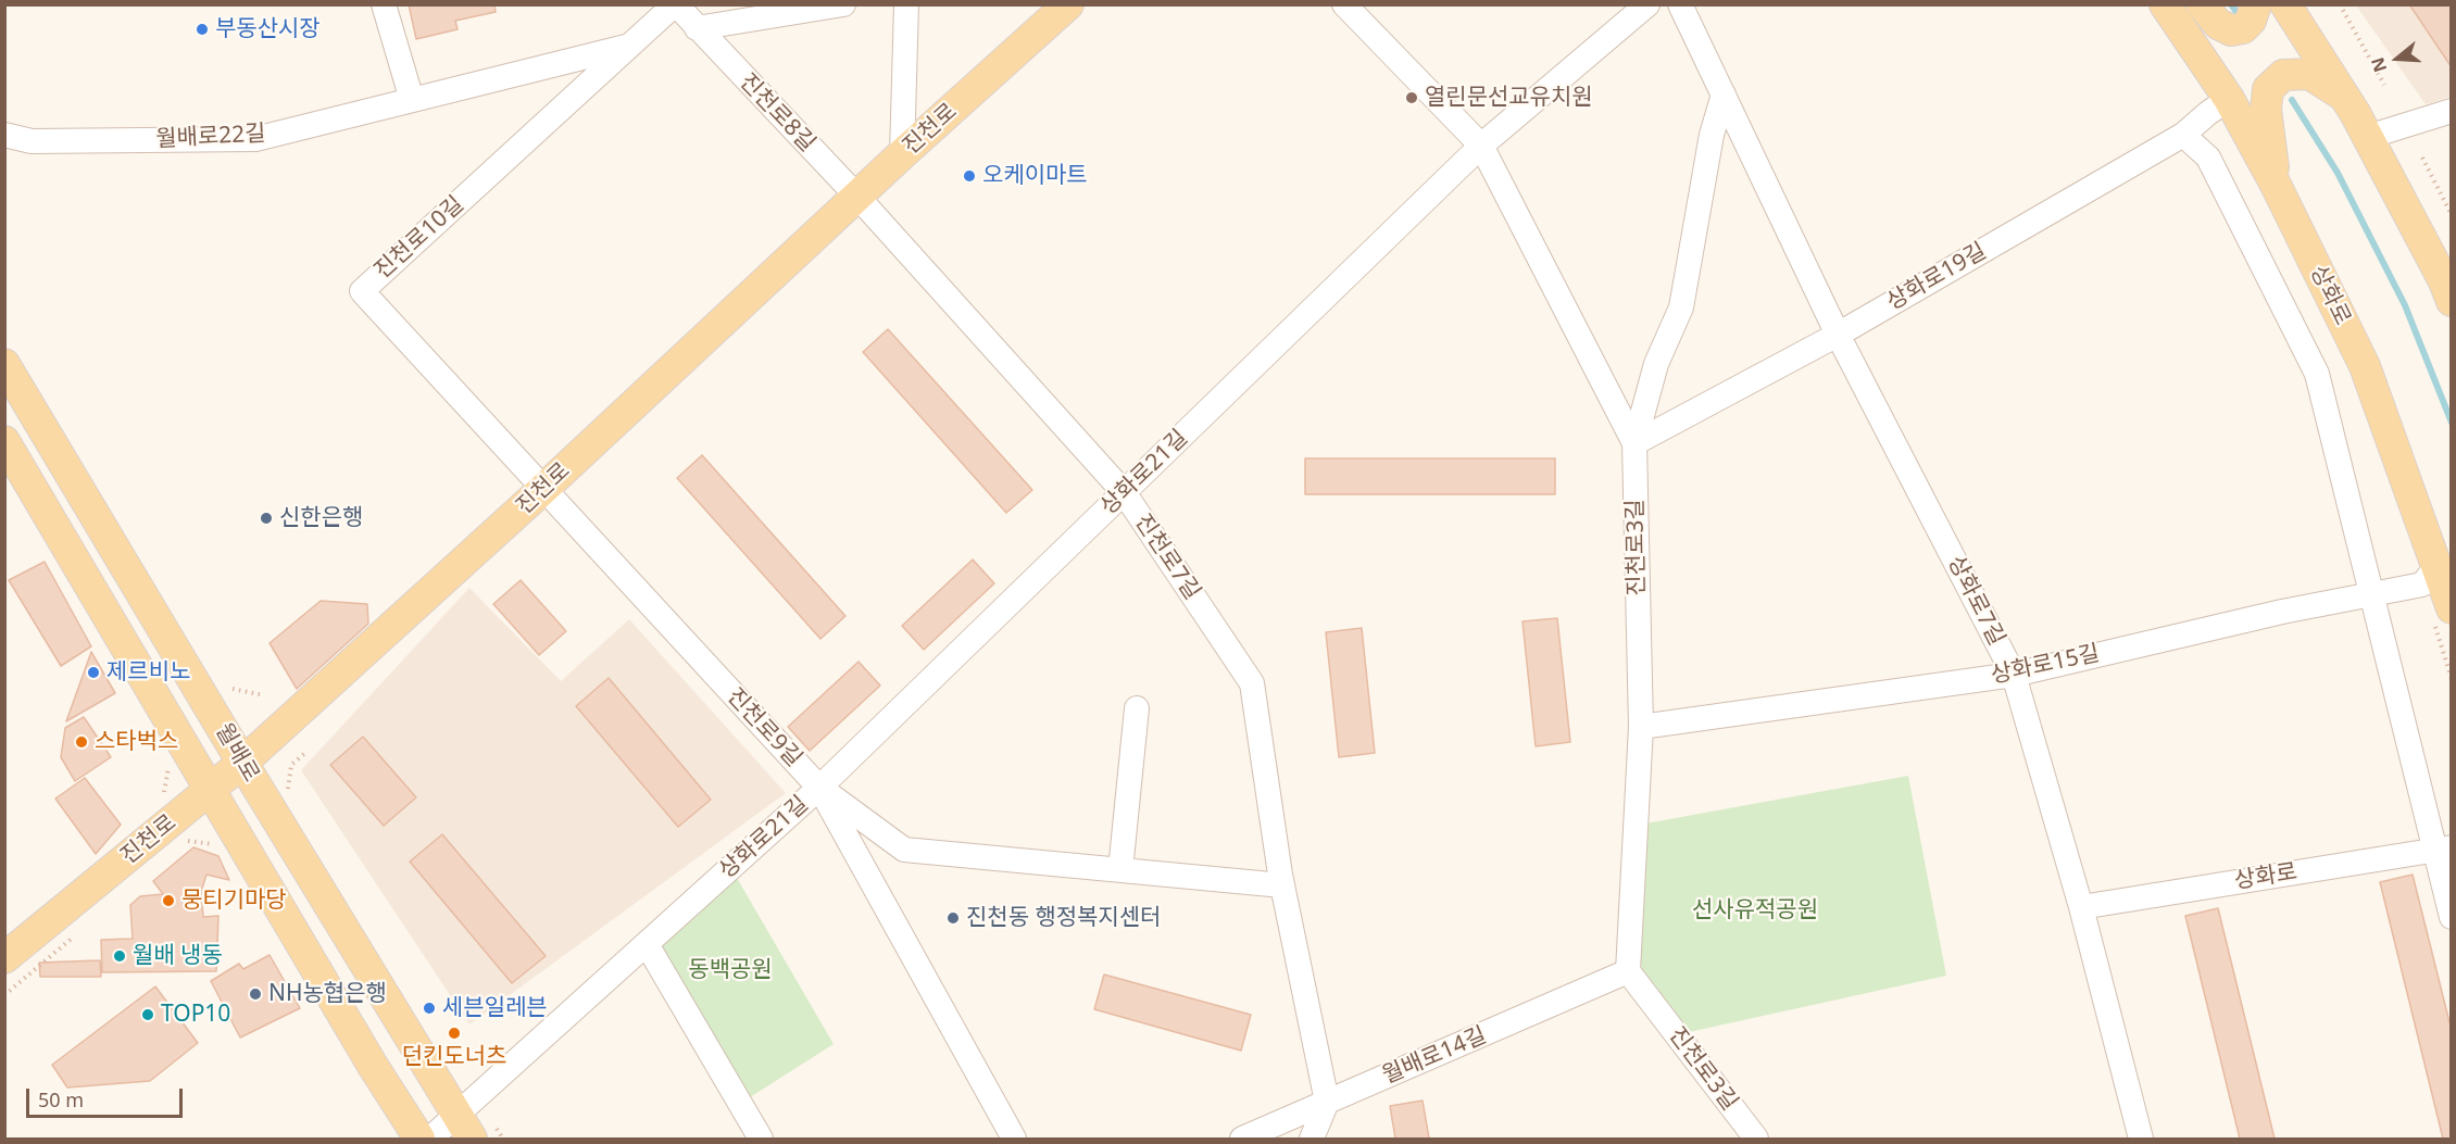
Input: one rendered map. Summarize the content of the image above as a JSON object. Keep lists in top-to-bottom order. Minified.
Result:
{"streets":{"main road":["진천로","상화로","월배로"],"street":["진천로8길","월배로22길","진천로10길","상화로19길","상화로21길","진천로3길","진천로7길","상화로7길","상화로15길","진천로9길","월배로14길"]},"crossings":[["진천로8길","진천로"],["진천로8길","진천로10길"],["진천로8길","진천로7길"],["진천로","진천로10길"],["진천로","진천로7길"],["진천로","진천로9길"],["진천로","월배로"],["월배로22길","진천로10길"],["진천로10길","진천로9길"],["상화로19길","상화로"],["상화로19길","진천로3길"],["상화로19길","상화로7길"],["상화로","상화로7길"],["상화로","상화로15길"],["상화로21길","진천로3길"],["상화로21길","진천로7길"],["상화로21길","진천로9길"],["상화로21길","월배로"],["진천로3길","상화로15길"],["진천로3길","월배로14길"],["진천로7길","월배로14길"],["상화로7길","상화로15길"]],"parks":["선사유적공원","동백공원"],"places":["부동산시장","열린문선교유치원","오케이마트","신한은행","제르비노","스타벅스","뭉티기마당","진천동 행정복지센터","월배 냉동","NH농협은행","세븐일레븐","TOP10","던킨도너츠"],"scale_bar":"50 m","north":"left"}
